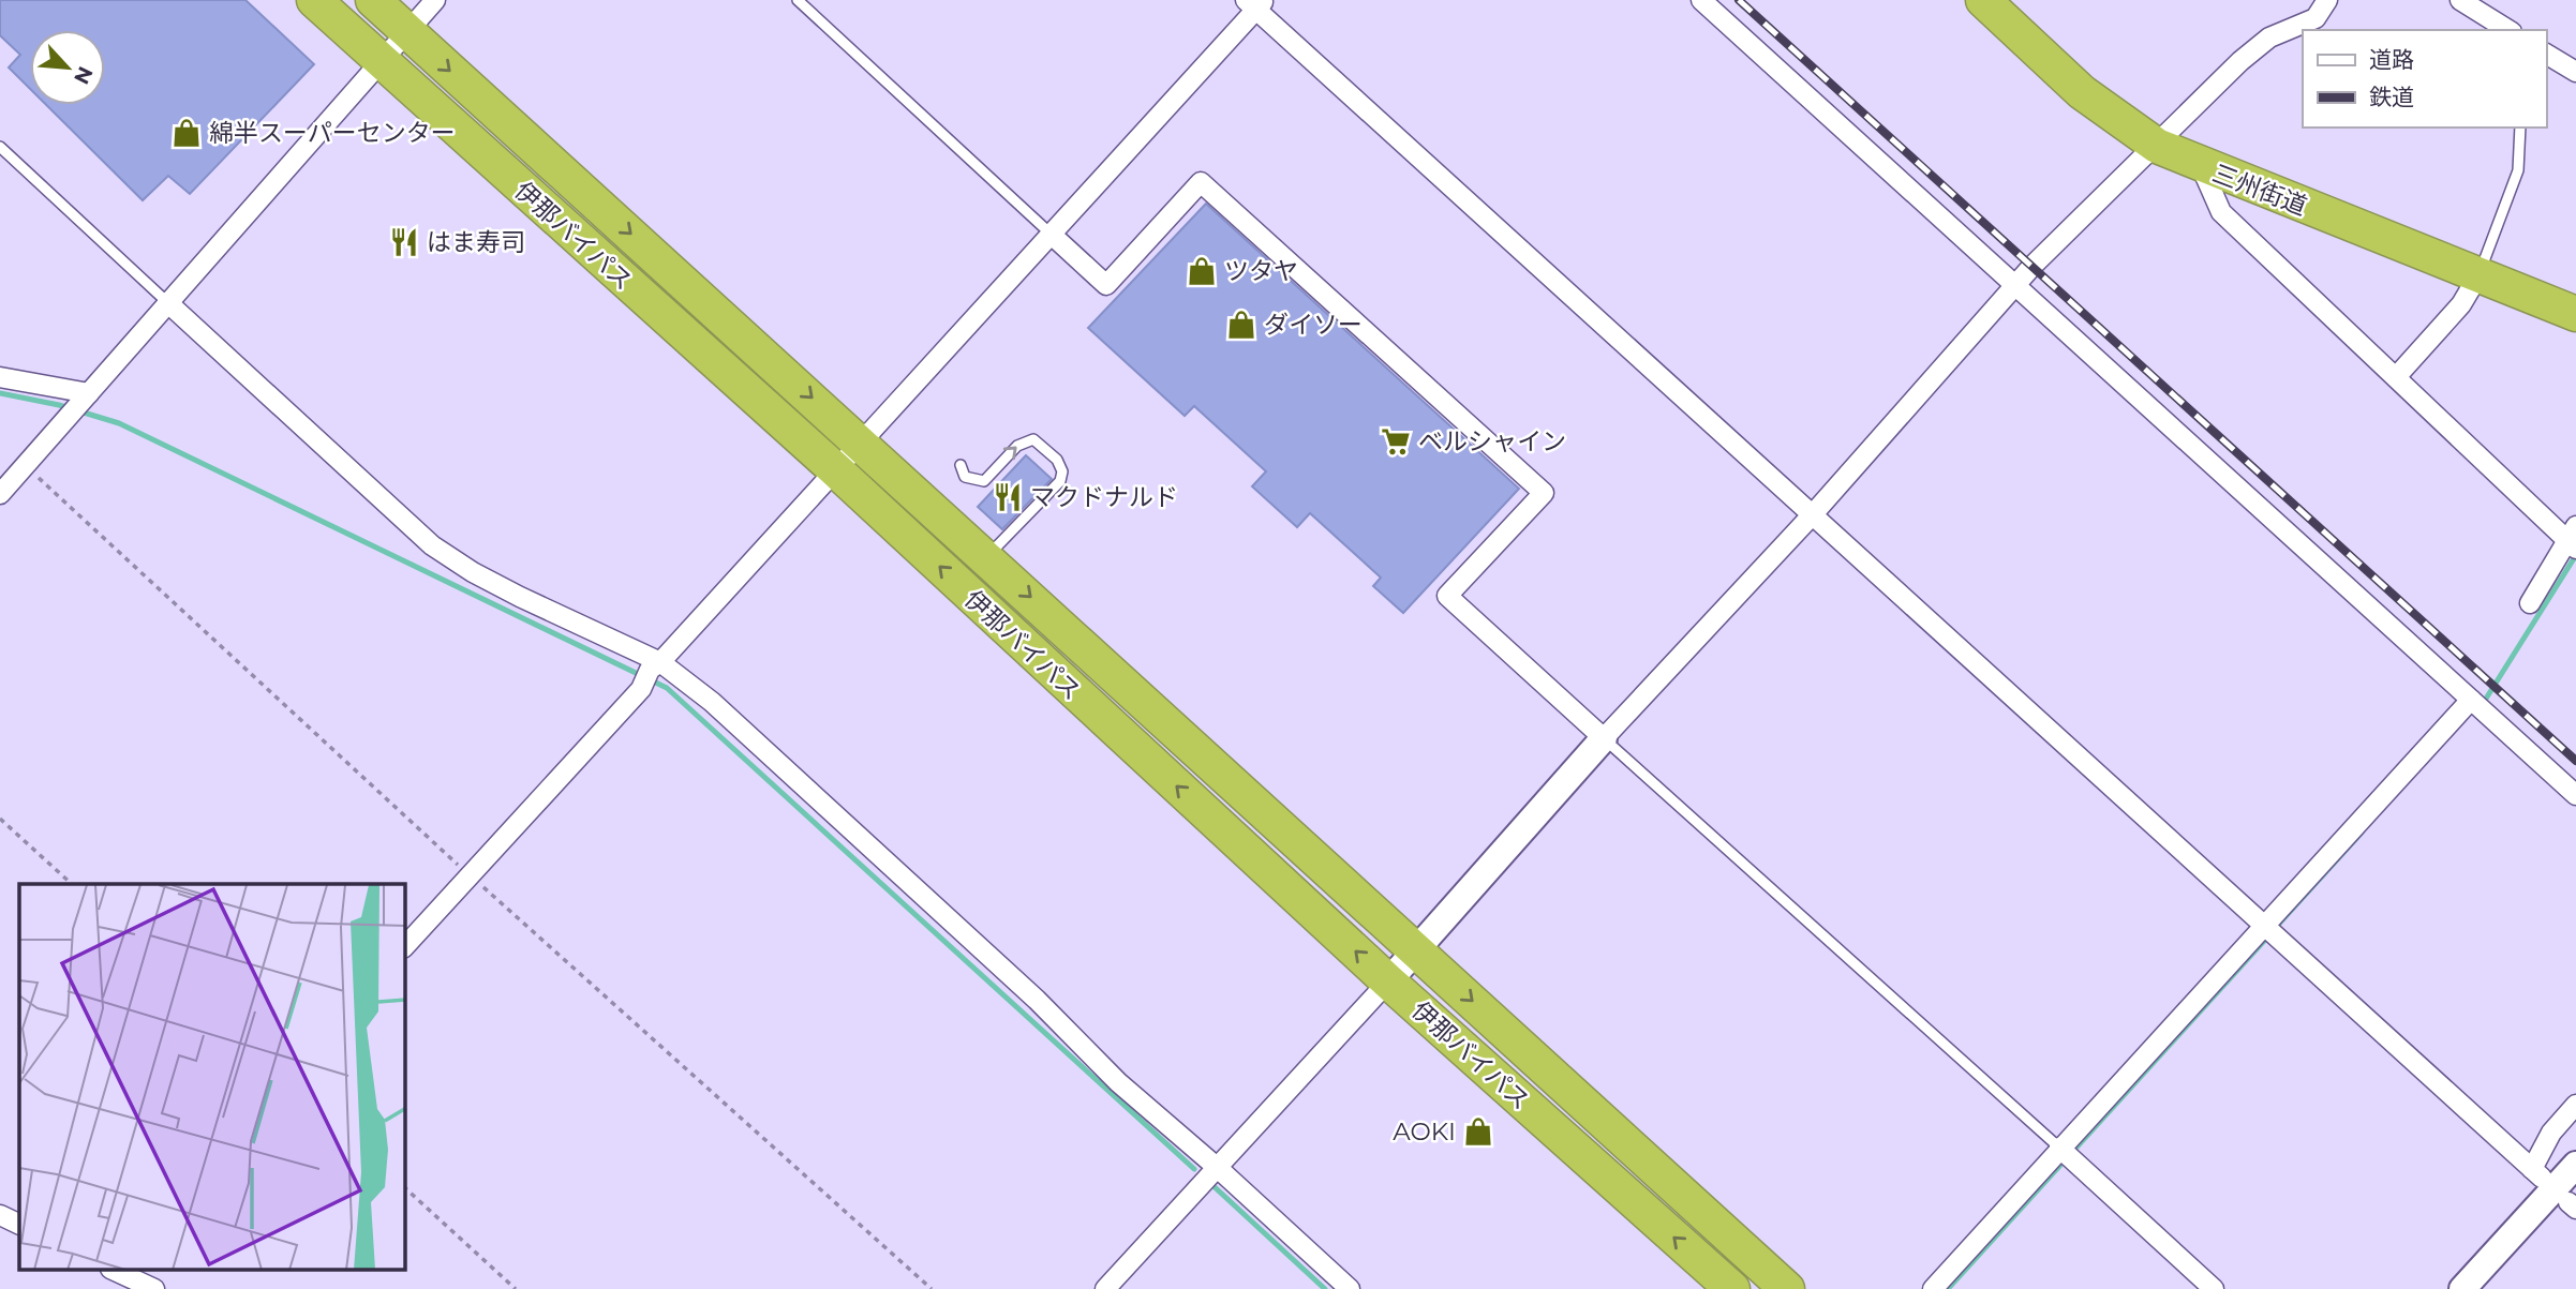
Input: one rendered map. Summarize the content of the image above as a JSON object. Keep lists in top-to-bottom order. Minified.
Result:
{"streets":{"highway":["三州街道","伊那バイパス"]},"places":{"shop":["綿半スーパーセンター","ツタヤ","ダイソー","AOKI"],"restaurant":["はま寿司","マクドナルド"],"supermarket":["ベルシャイン"]},"legend":["道路","鉄道"],"north":"bottom right"}
